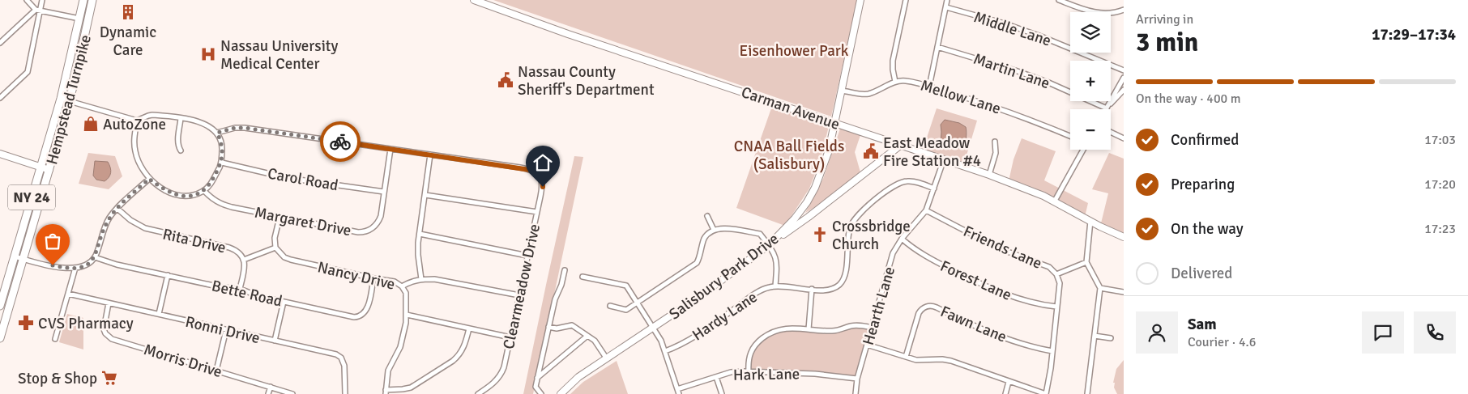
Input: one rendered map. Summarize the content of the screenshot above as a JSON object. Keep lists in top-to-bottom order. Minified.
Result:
{"streets":{"main road":["Hempstead Turnpike","Carman Avenue","NY 24","Salisbury Park Drive"],"street":["Middle Lane","Martin Lane","Mellow Lane","Carol Road","Margaret Drive","Rita Drive","Friends Lane","Nancy Drive","Forest Lane","Clearmeadow Drive","Bette Road","Hearth Lane","Hardy Lane","Fawn Lane","Ronni Drive","Morris Drive","Hark Lane"]},"crossings":[["Mellow Lane","Salisbury Park Drive"],["Carman Avenue","Salisbury Park Drive"],["Carman Avenue","Hearth Lane"],["Carol Road","Margaret Drive"],["Carol Road","Clearmeadow Drive"],["Margaret Drive","Clearmeadow Drive"],["Rita Drive","Bette Road"],["Friends Lane","Forest Lane"],["Friends Lane","Hearth Lane"],["Friends Lane","Fawn Lane"],["Nancy Drive","Clearmeadow Drive"],["Nancy Drive","Bette Road"],["Forest Lane","Hearth Lane"],["Hearth Lane","Hardy Lane"],["Hearth Lane","Hark Lane"],["Ronni Drive","Morris Drive"]],"parks":["Eisenhower Park","CNAA Ball Fields (Salisbury)"],"places":{"building":["Dynamic Care"],"hospital":["Nassau University Medical Center"],"public building":["Nassau County Sheriff's Department","East Meadow Fire Station #4"],"shop":["AutoZone"],"church":["Crossbridge Church"],"pharmacy":["CVS Pharmacy"],"supermarket":["Stop & Shop"]},"page":{"heading":["3 min","Arriving in","17:29–17:34"],"panel":["Sam","Courier · 4.6"],"map_buttons":["+","−"],"bar":"On the way · 400 m","list":[["Confirmed","17:03"],["Preparing","17:20"],["On the way","17:23"],"Delivered"]}}
